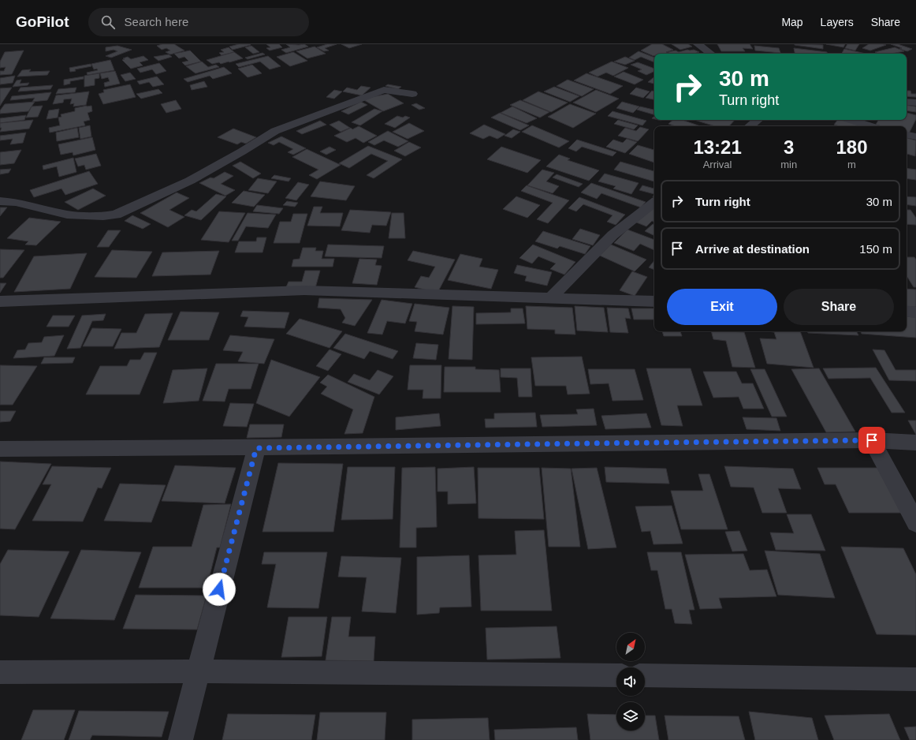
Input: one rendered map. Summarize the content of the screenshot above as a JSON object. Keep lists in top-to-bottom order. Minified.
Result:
{"north":"top right","page":{"header":"GoPilot","search":"Search here","nav":["Map","Layers","Share"],"turn":["30 m","Turn right"],"eta":["13:21","Arrival","3","min","180","m"],"list":[{"name":"Turn right","value":"30 m"},{"name":"Arrive at destination","value":"150 m"}],"buttons":["Exit","Share"]}}
